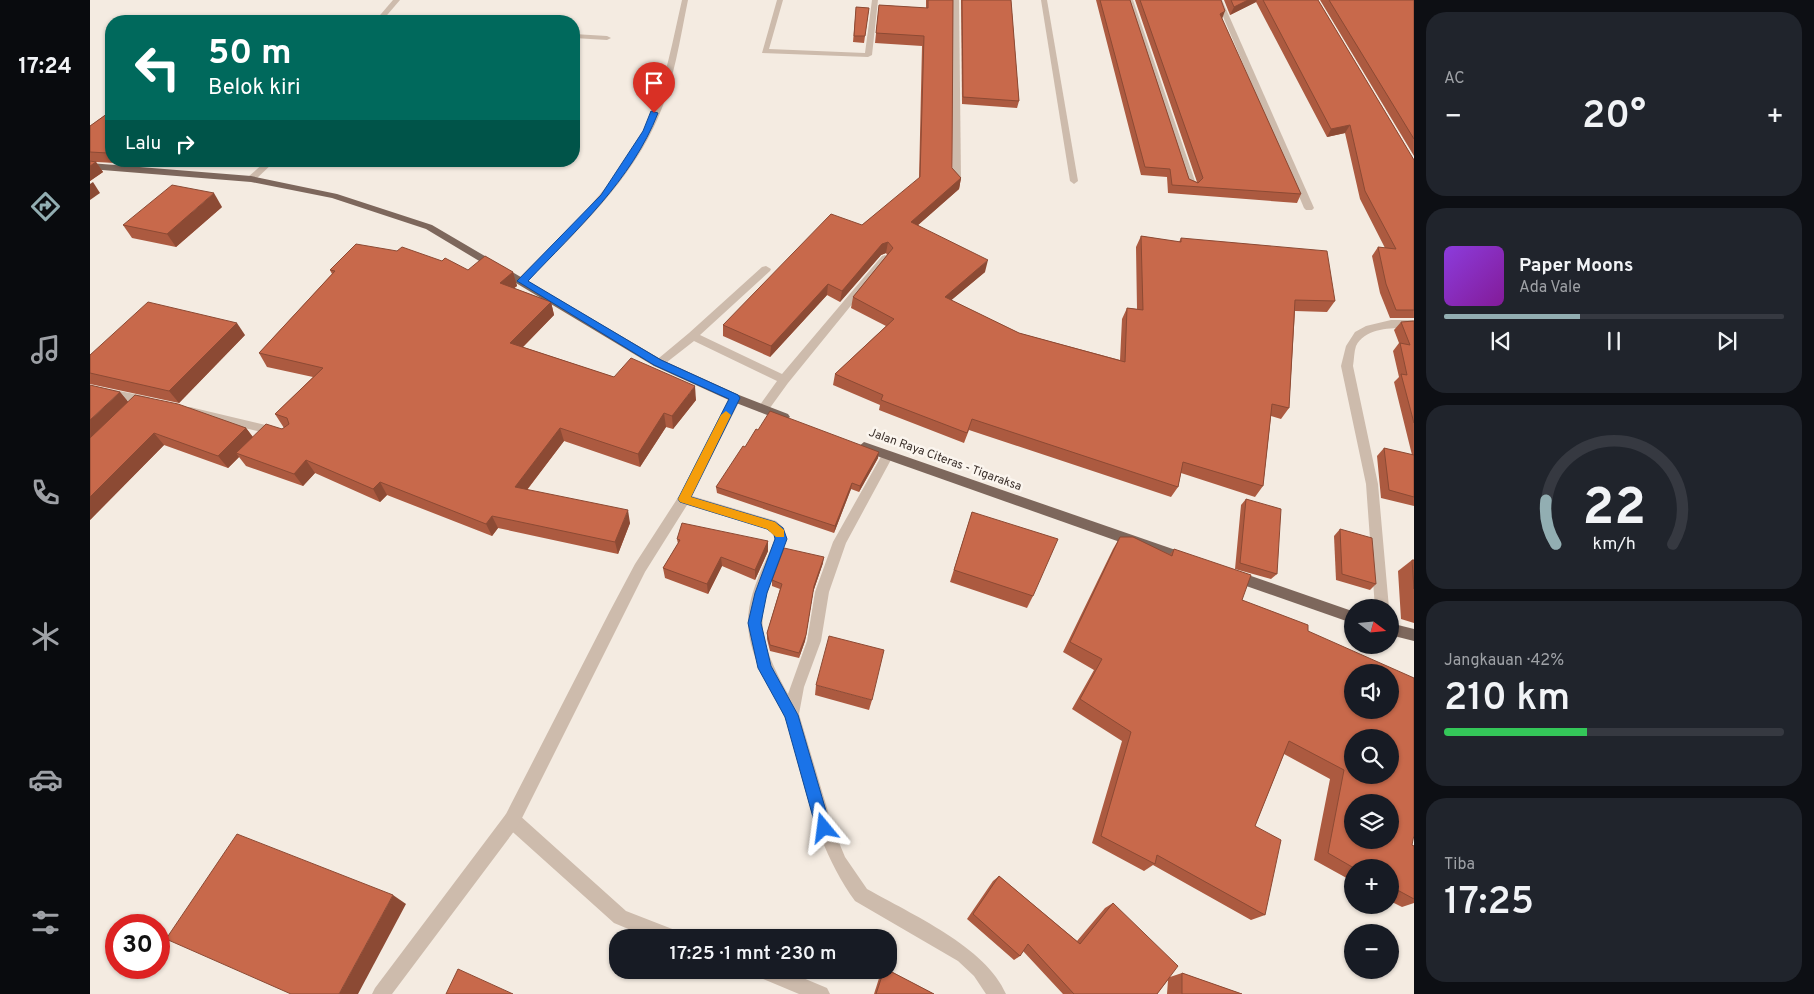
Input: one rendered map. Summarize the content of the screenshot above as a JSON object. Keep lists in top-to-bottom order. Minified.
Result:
{"streets":{"main road":["Jalan Raya Citeras - Tigaraksa"]},"north":"right","page":{"tabs":"17:24","tile":["AC",["Jangkauan · 42%","210 km"],["Tiba","17:25"]],"turn":["50 m","Belok kiri"],"heat":["−","20°","+"],"then":"Lalu","song":["Paper Moons","Ada Vale"],"map_buttons":["+","−"],"limit":"30","trip":"17:25 · 1 mnt · 230 m","gauge":["22","km/h"]}}
